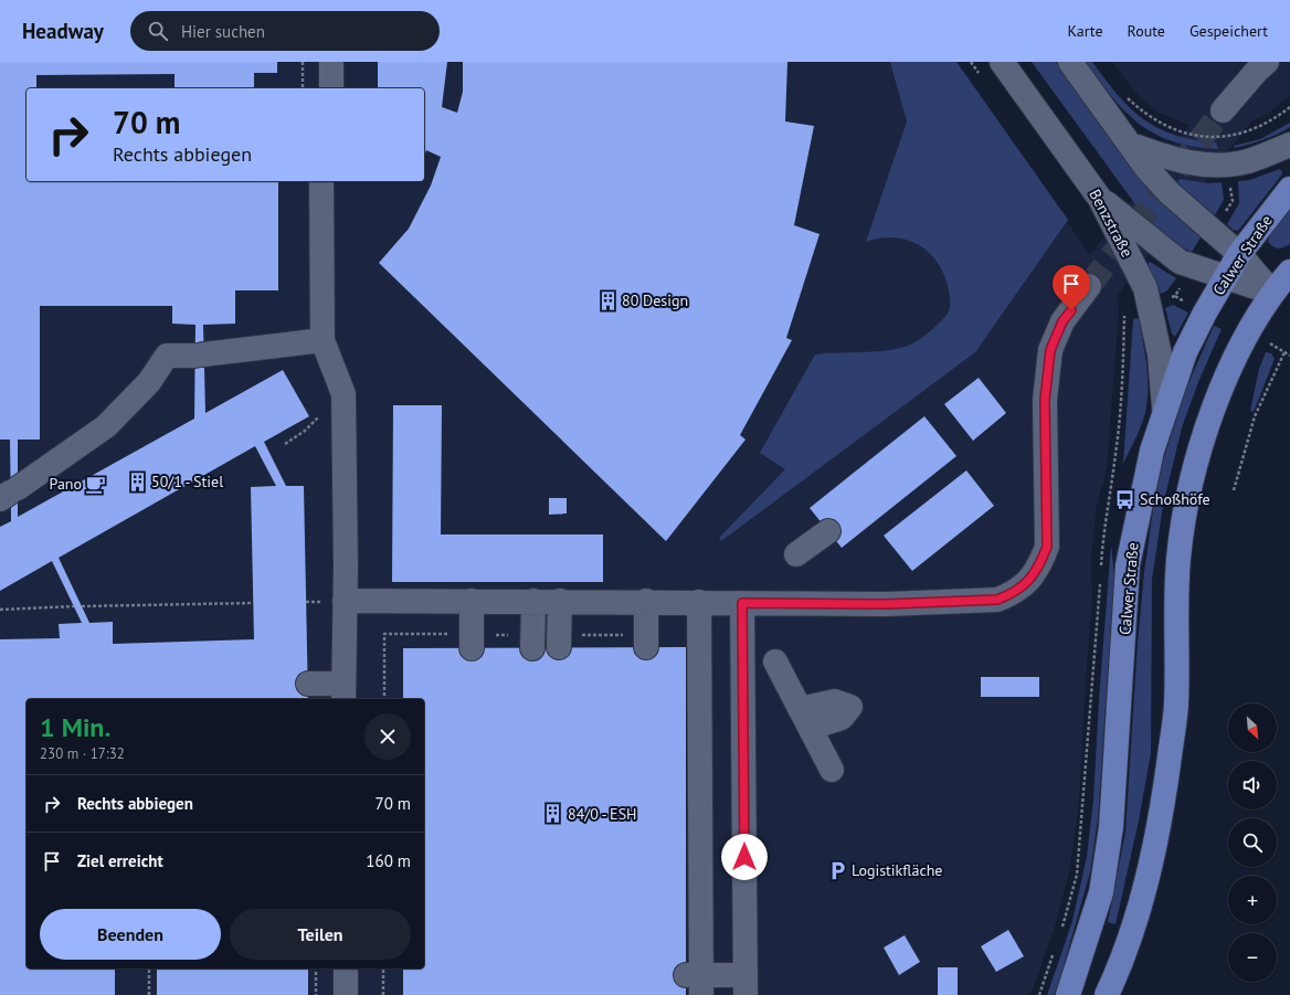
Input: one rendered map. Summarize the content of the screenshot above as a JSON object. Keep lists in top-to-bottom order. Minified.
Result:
{"streets":{"main road":["Calwer Straße"],"street":["Benzstraße"]},"crossings":[["Benzstraße","Calwer Straße"]],"places":{"building":["80 Design","50/1 - Stiel","84/0 - ESH"],"cafe":["Pano"],"bus stop":["Schoßhöfe"],"parking":["Logistikfläche"]},"north":"bottom right","page":{"header":"Headway","search":"Hier suchen","nav":["Karte","Route","Gespeichert"],"turn":["70 m","Rechts abbiegen"],"heading":["1 Min.","230 m · 17:32"],"map_buttons":["+","−"],"list":[{"name":"Rechts abbiegen","value":"70 m"},{"name":"Ziel erreicht","value":"160 m"}],"buttons":["Beenden","Teilen"]}}
